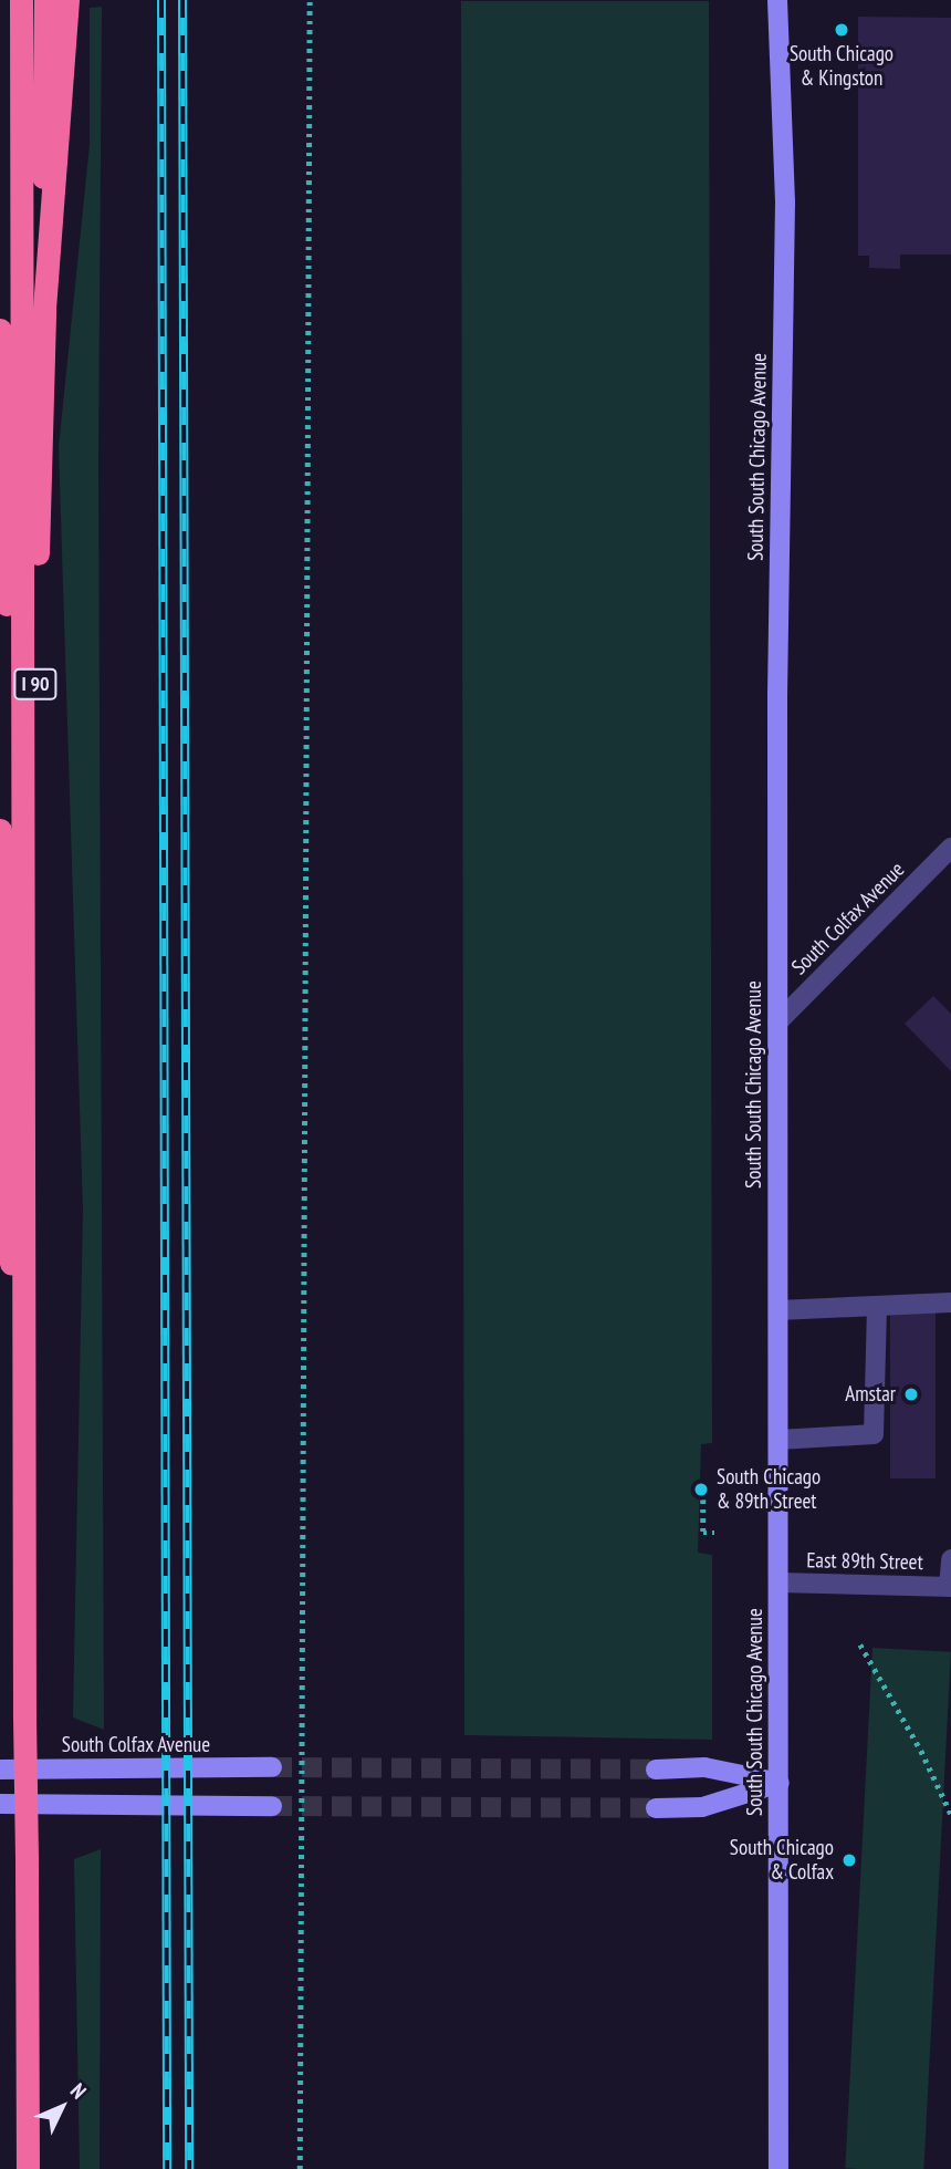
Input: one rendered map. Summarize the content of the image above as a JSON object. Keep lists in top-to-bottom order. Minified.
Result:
{"streets":{"highway":["I 90"],"main road":["South South Chicago Avenue","South Colfax Avenue"],"street":["East 89th Street"]},"crossings":[["South South Chicago Avenue","South Colfax Avenue"],["South South Chicago Avenue","East 89th Street"]],"places":["South Chicago & Kingston","Amstar","South Chicago & 89th Street","South Chicago & Colfax"],"north":"top right"}
